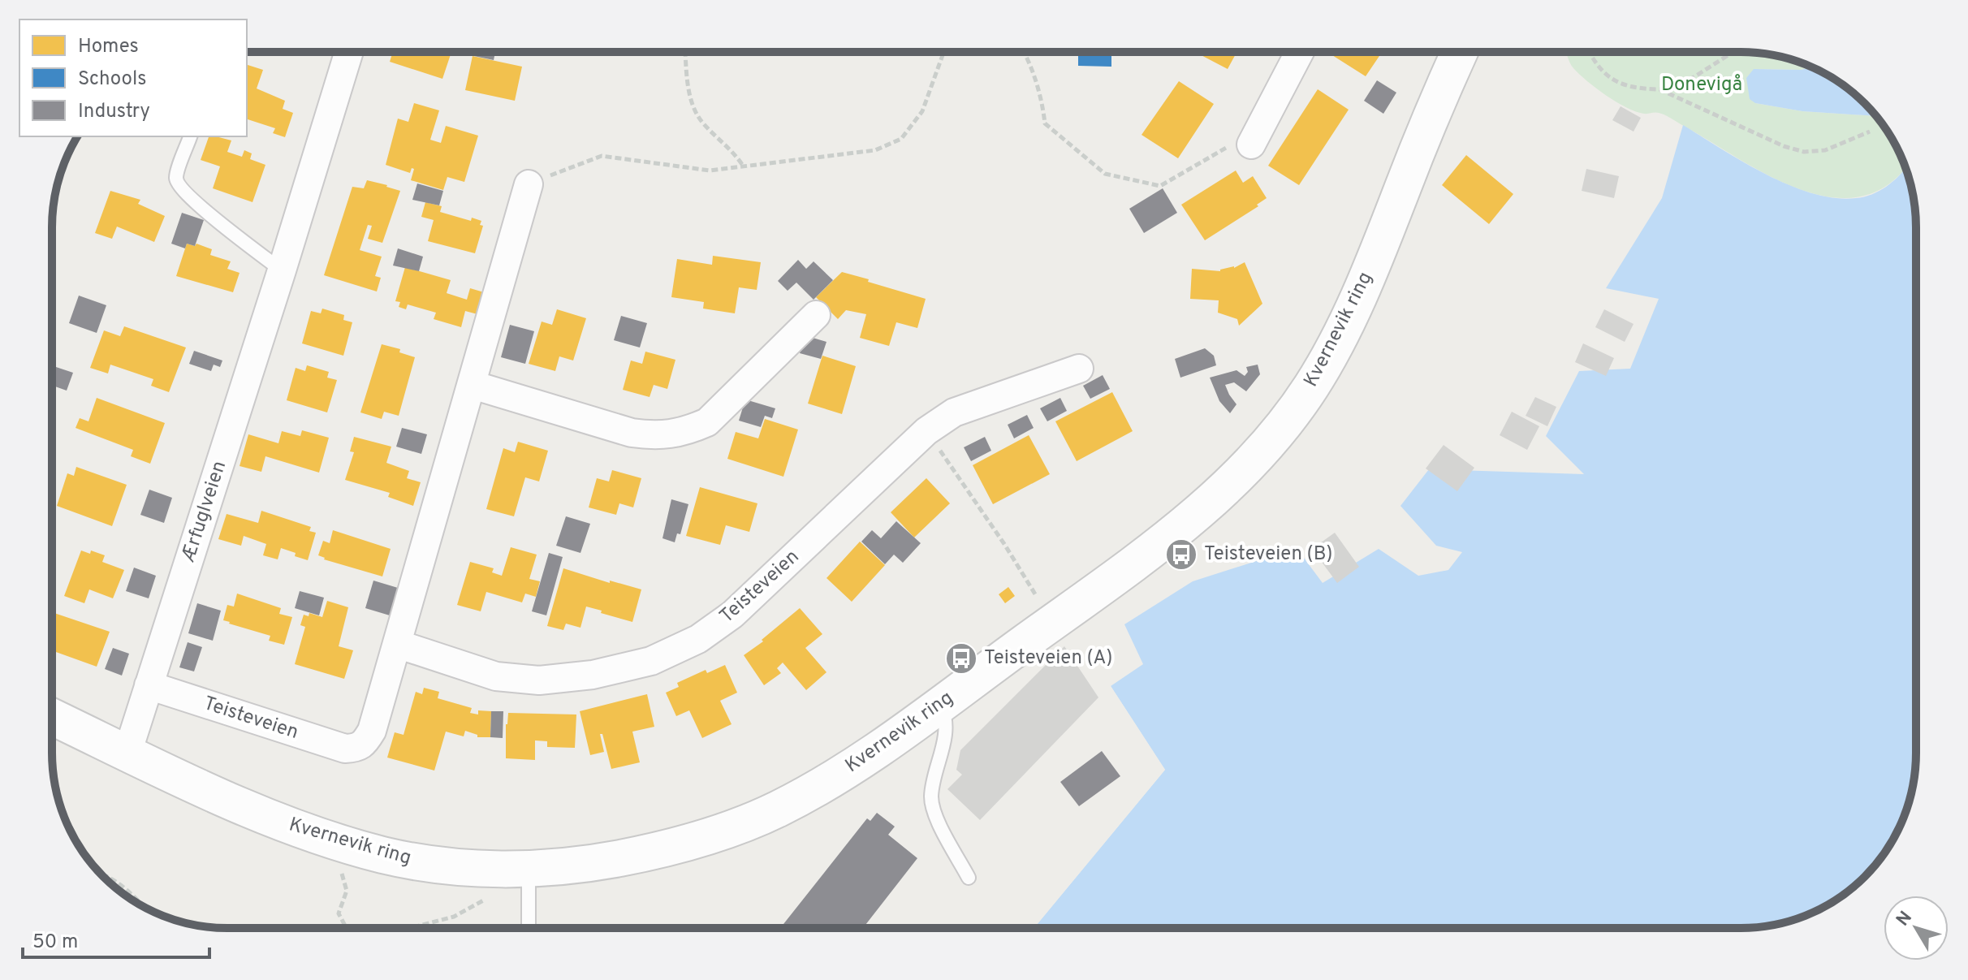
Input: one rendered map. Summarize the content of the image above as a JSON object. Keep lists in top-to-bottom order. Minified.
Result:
{"streets":{"main road":["Kvernevik ring"],"street":["Ærfuglveien","Teisteveien"]},"crossings":[["Kvernevik ring","Ærfuglveien"],["Ærfuglveien","Teisteveien"]],"parks":["Donevigå"],"places":{"bus stop":["Teisteveien (B)","Teisteveien (A)"]},"legend":["Homes","Schools","Industry"],"scale_bar":"50 m","north":"top left"}
